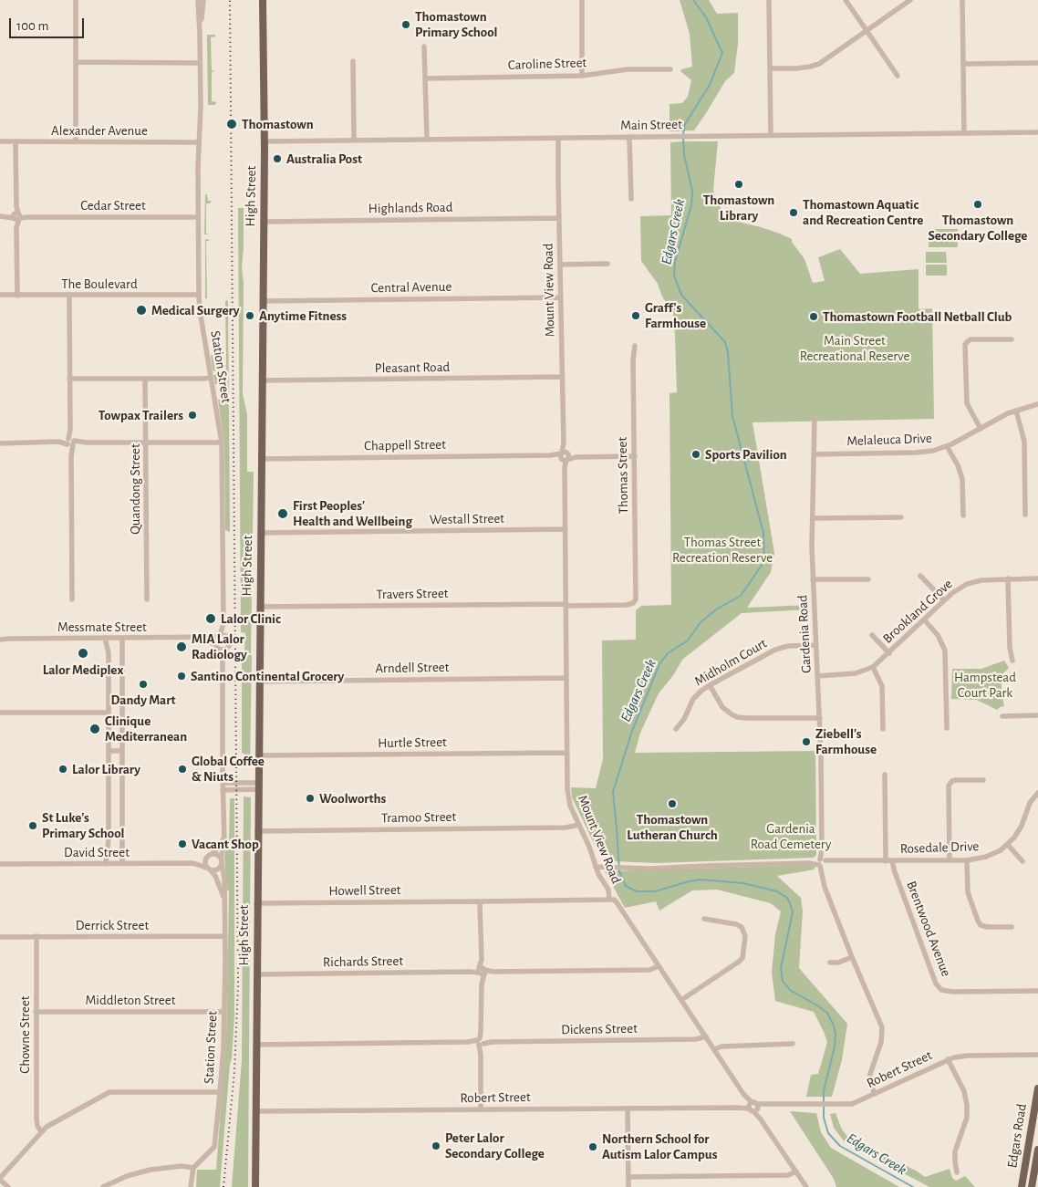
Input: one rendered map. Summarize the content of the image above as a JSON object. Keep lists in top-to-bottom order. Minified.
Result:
{"streets":{"main road":["High Street","Edgars Road"],"street":["Caroline Street","Main Street","Alexander Avenue","Cedar Street","Highlands Road","The Boulevard","Central Avenue","Mount View Road","Station Street","Pleasant Road","Melaleuca Drive","Chappell Street","Thomas Street","Quandong Street","Westall Street","Travers Street","Brookland Grove","Messmate Street","Gardenia Road","Midholm Court","Arndell Street","Hurtle Street","Tramoo Street","Rosedale Drive","David Street","Howell Street","Derrick Street","Brentwood Avenue","Richards Street","Middleton Street","Dickens Street","Chowne Street","Robert Street"]},"crossings":[["Main Street","High Street"],["Main Street","Mount View Road"],["Alexander Avenue","Station Street"],["High Street","Highlands Road"],["High Street","Central Avenue"],["High Street","Pleasant Road"],["High Street","Chappell Street"],["High Street","Westall Street"],["High Street","Travers Street"],["High Street","Arndell Street"],["High Street","Hurtle Street"],["High Street","Tramoo Street"],["High Street","Howell Street"],["High Street","Richards Street"],["High Street","Dickens Street"],["High Street","Robert Street"],["Cedar Street","Station Street"],["Highlands Road","Mount View Road"],["The Boulevard","Station Street"],["Central Avenue","Mount View Road"],["Mount View Road","Pleasant Road"],["Mount View Road","Chappell Street"],["Mount View Road","Westall Street"],["Mount View Road","Travers Street"],["Mount View Road","Arndell Street"],["Mount View Road","Hurtle Street"],["Mount View Road","Tramoo Street"],["Mount View Road","Rosedale Drive"],["Mount View Road","Howell Street"],["Mount View Road","Richards Street"],["Mount View Road","Dickens Street"],["Mount View Road","Robert Street"],["Station Street","Messmate Street"],["Station Street","David Street"],["Station Street","Derrick Street"],["Station Street","Middleton Street"],["Melaleuca Drive","Gardenia Road"],["Thomas Street","Travers Street"],["Brookland Grove","Gardenia Road"],["Gardenia Road","Midholm Court"],["Gardenia Road","Rosedale Drive"],["Gardenia Road","Robert Street"],["Rosedale Drive","Brentwood Avenue"],["Derrick Street","Chowne Street"],["Middleton Street","Chowne Street"]],"water":["Edgars Creek"],"parks":["Main Street Recreational Reserve","Thomas Street Recreation Reserve","Hampstead Court Park","Gardenia Road Cemetery"],"places":["Thomastown Primary School","Thomastown","Australia Post","Thomastown Library","Thomastown Secondary College","Thomastown Aquatic and Recreation Centre","Medical Surgery","Anytime Fitness","Graff's Farmhouse","Thomastown Football Netball Club","Towpax Trailers","Sports Pavilion","First Peoples' Health and Wellbeing","Lalor Clinic","MIA Lalor Radiology","Lalor Mediplex","Santino Continental Grocery","Dandy Mart","Clinique Mediterranean","Ziebell's Farmhouse","Lalor Library","Global Coffee & Niuts","Woolworths","Thomastown Lutheran Church","St Luke's Primary School","Vacant Shop","Peter Lalor Secondary College","Northern School for Autism Lalor Campus"],"scale_bar":"100 m"}
